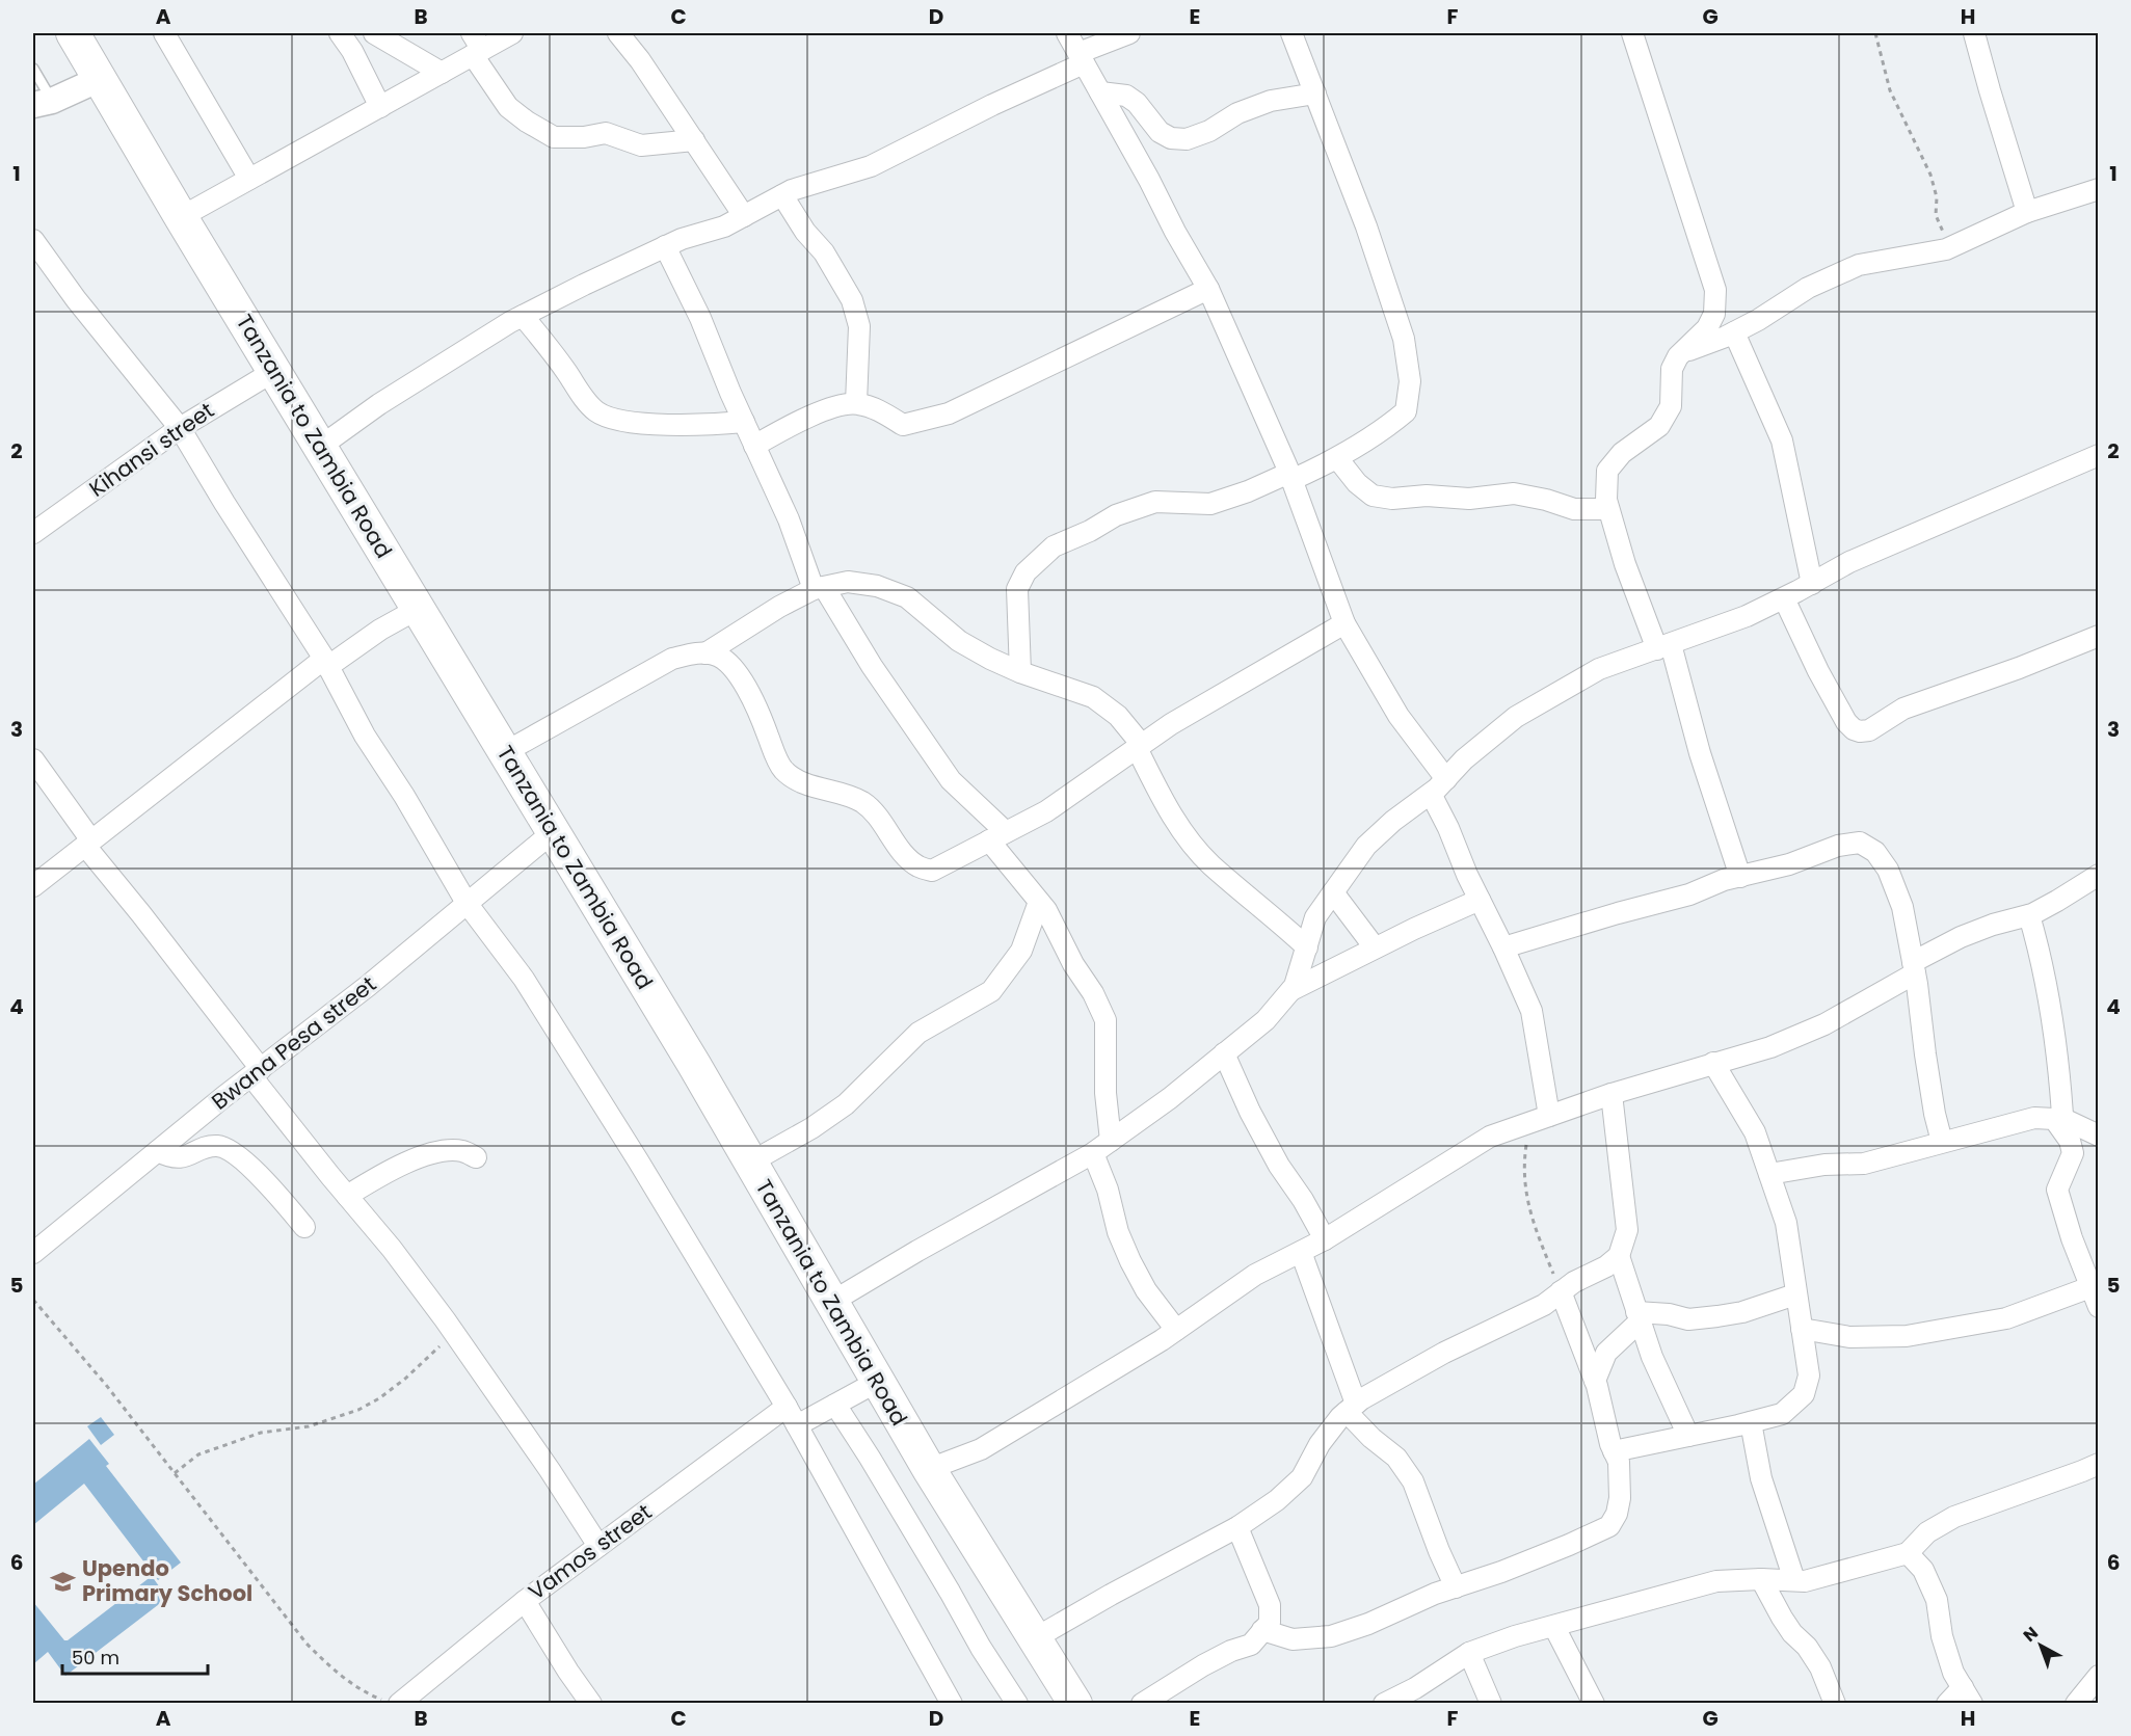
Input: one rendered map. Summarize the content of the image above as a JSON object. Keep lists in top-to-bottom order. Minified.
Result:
{"streets":{"highway":["Tanzania to Zambia Road"],"street":["Kihansi street","Bwana Pesa street","Vamos street"]},"crossings":[["Tanzania to Zambia Road","Kihansi street"],["Tanzania to Zambia Road","Bwana Pesa street"]],"places":{"school or university":["Upendo Primary School"]},"scale_bar":"50 m","north":"top left","grid":{"columns":["A","B","C","D","E","F","G","H"],"rows":["1","2","3","4","5","6"]}}
